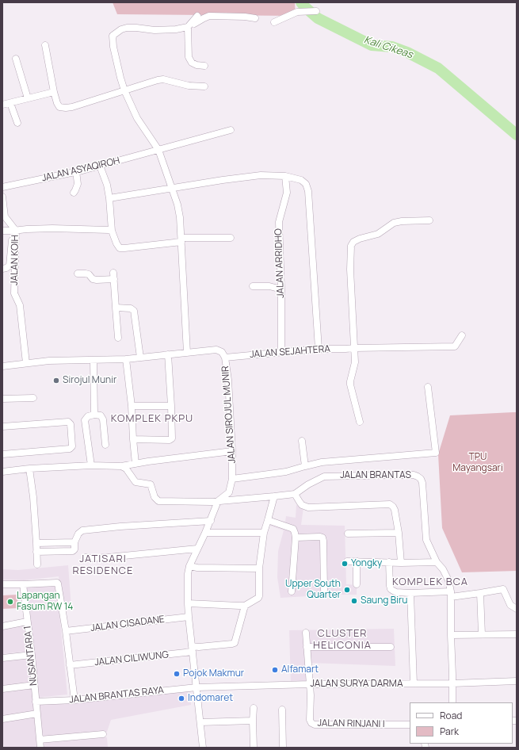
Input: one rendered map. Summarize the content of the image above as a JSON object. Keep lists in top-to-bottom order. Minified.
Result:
{"streets":{"street":["JALAN ASYAQIROH","JALAN KOIH","JALAN ARRIDHO","JALAN SEJAHTERA","JALAN SIROJUL MUNIR","JALAN BRANTAS","JALAN CISADANE","NUSANTARA 1","JALAN CILIWUNG","JALAN SURYA DARMA","JALAN BRANTAS RAYA","JALAN RINJANI I"]},"crossings":[["JALAN KOIH","JALAN SIROJUL MUNIR"],["JALAN ARRIDHO","JALAN SEJAHTERA"],["JALAN SEJAHTERA","JALAN SIROJUL MUNIR"],["JALAN SIROJUL MUNIR","JALAN BRANTAS"],["JALAN SIROJUL MUNIR","JALAN CISADANE"],["JALAN SIROJUL MUNIR","JALAN CILIWUNG"],["JALAN SIROJUL MUNIR","JALAN SURYA DARMA"],["JALAN SIROJUL MUNIR","JALAN BRANTAS RAYA"],["JALAN BRANTAS","JALAN SURYA DARMA"],["NUSANTARA 1","JALAN BRANTAS RAYA"],["JALAN SURYA DARMA","JALAN BRANTAS RAYA"],["JALAN SURYA DARMA","JALAN RINJANI I"]],"districts":["KOMPLEK PKPU","JATISARI RESIDENCE","KOMPLEK BCA","CLUSTER HELICONIA"],"water":["Kali Cikeas"],"parks":["TPU Mayangsari"],"places":["Sirojul Munir","Yongky","Upper South Quarter","Saung Biru","Lapangan Fasum RW 14","Alfamart","Pojok Makmur","Indomaret"],"legend":["Road","Park"]}
